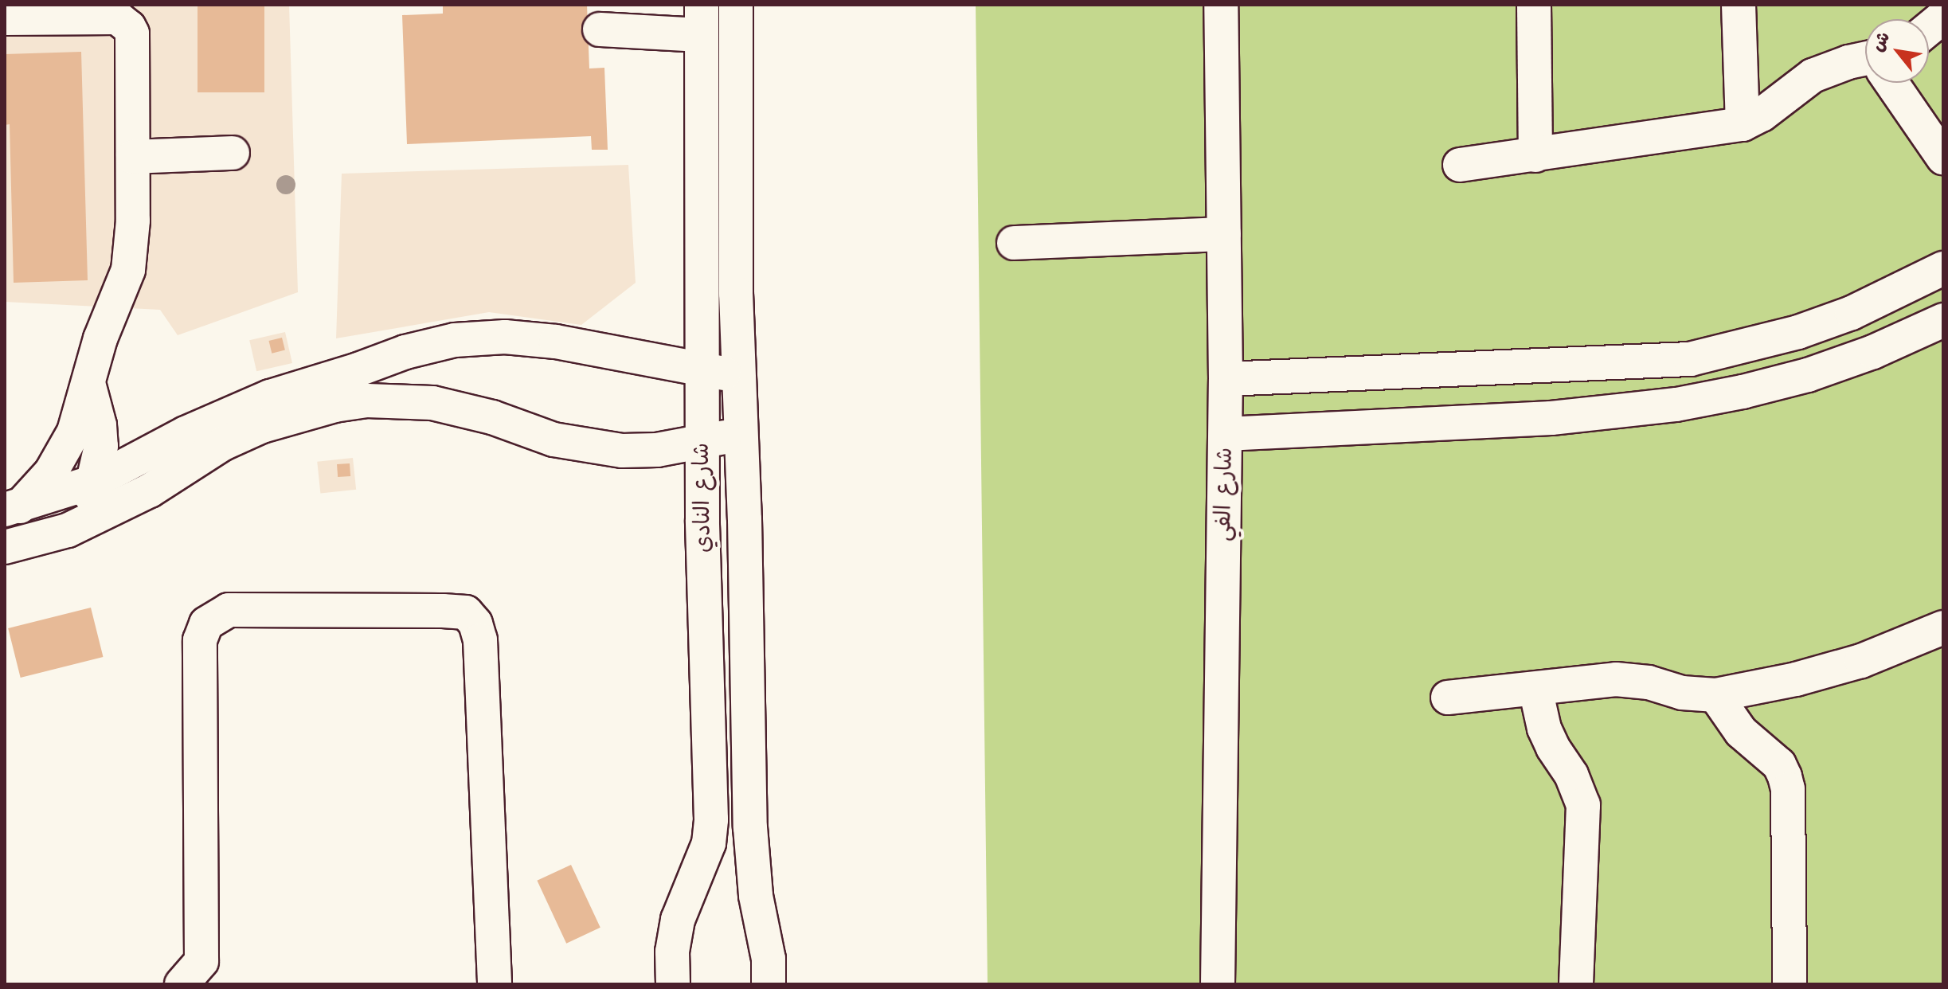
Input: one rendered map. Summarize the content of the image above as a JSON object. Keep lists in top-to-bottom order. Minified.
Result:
{"streets":{"street":["شارع الفي","شارع النادي"]},"north":"top left"}
